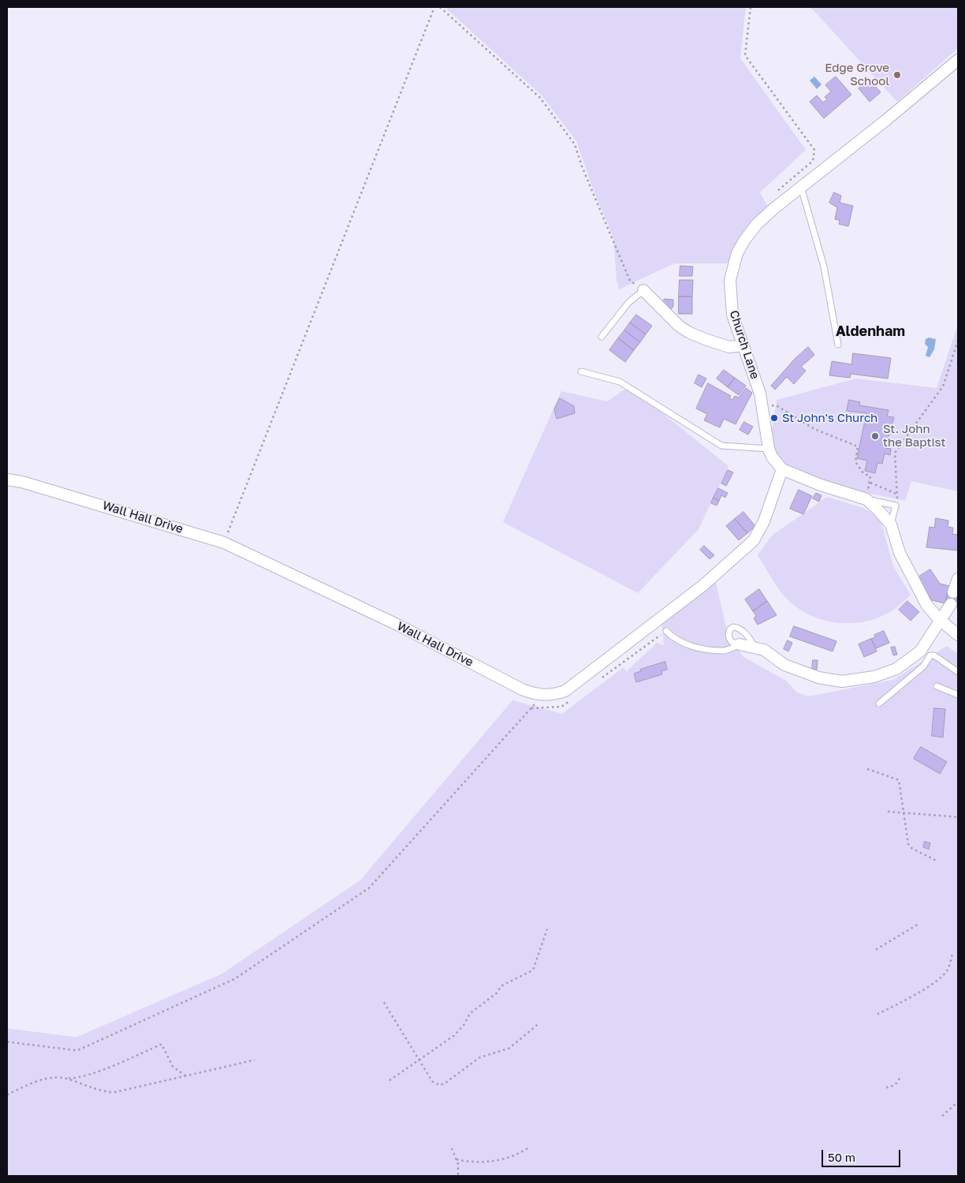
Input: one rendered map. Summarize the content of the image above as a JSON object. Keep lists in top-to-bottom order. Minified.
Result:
{"streets":{"street":["Church Lane","Wall Hall Drive"]},"crossings":[["Church Lane","Wall Hall Drive"]],"districts":["Aldenham"],"places":["Edge Grove School","St John's Church","St. John the Baptist"],"scale_bar":"50 m"}
